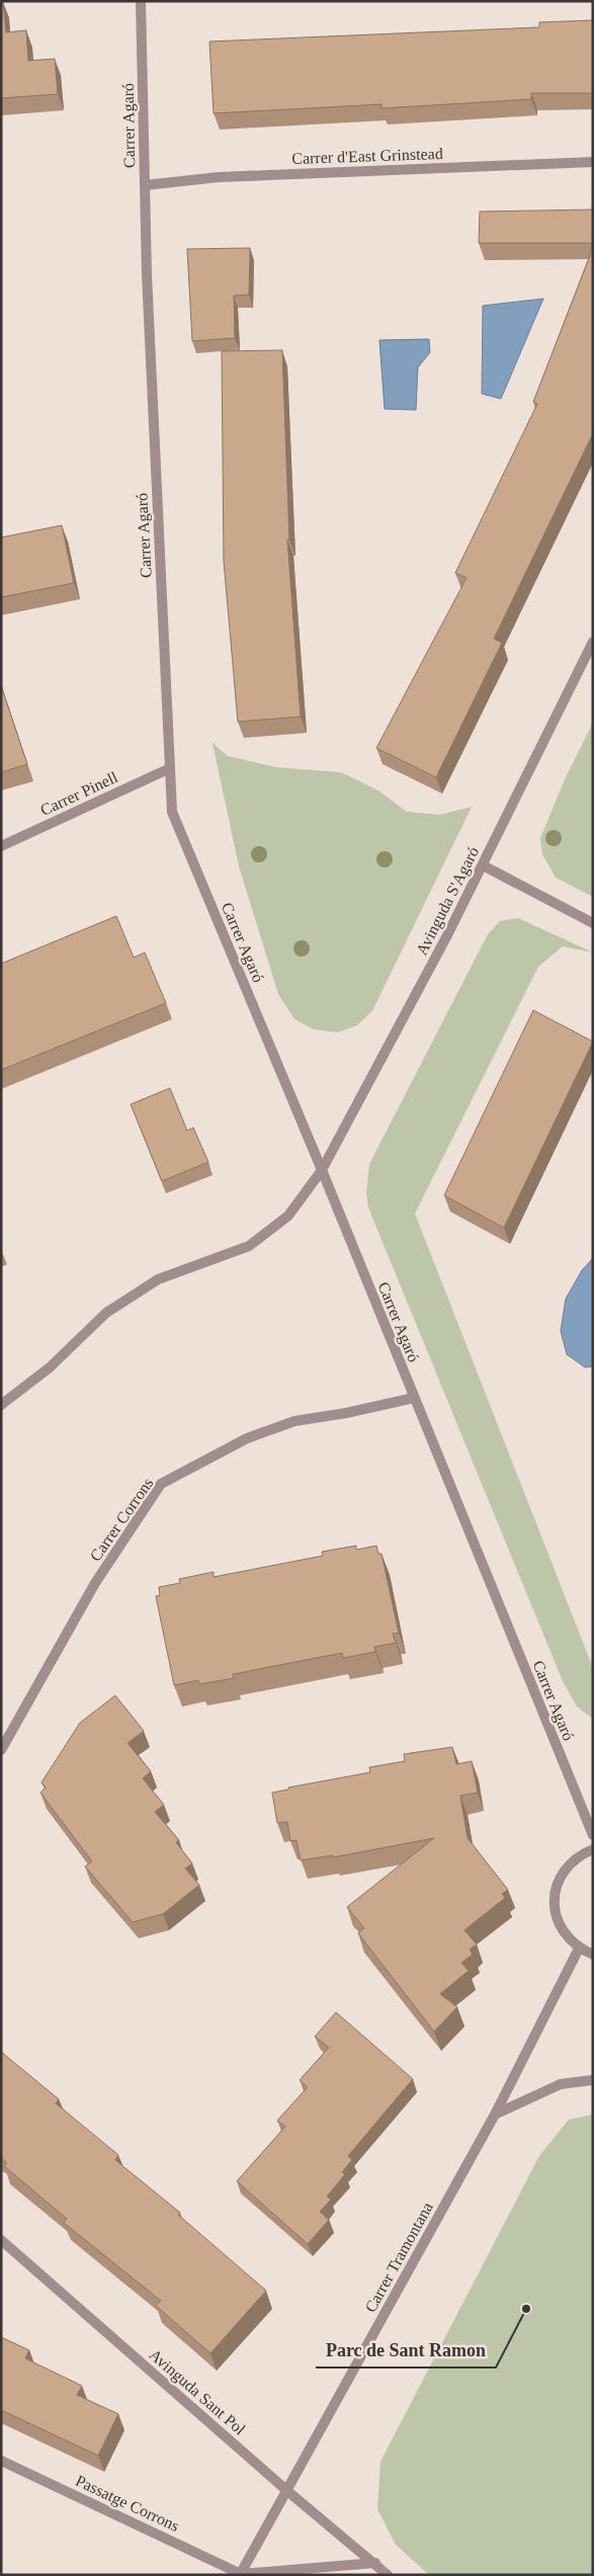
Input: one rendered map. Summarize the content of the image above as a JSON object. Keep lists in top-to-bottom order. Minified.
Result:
{"streets":{"street":["Carrer Agaró","Carrer d'East Grinstead","Carrer Pinell","Avinguda S'Agaró","Carrer Corrons","Carrer Tramontana","Avinguda Sant Pol","Passatge Corrons"]},"crossings":[["Carrer Agaró","Carrer d'East Grinstead"],["Carrer Agaró","Carrer Pinell"],["Carrer Agaró","Avinguda S'Agaró"],["Carrer Agaró","Carrer Corrons"],["Carrer Tramontana","Avinguda Sant Pol"],["Carrer Tramontana","Passatge Corrons"]],"places":["Parc de Sant Ramon"]}
